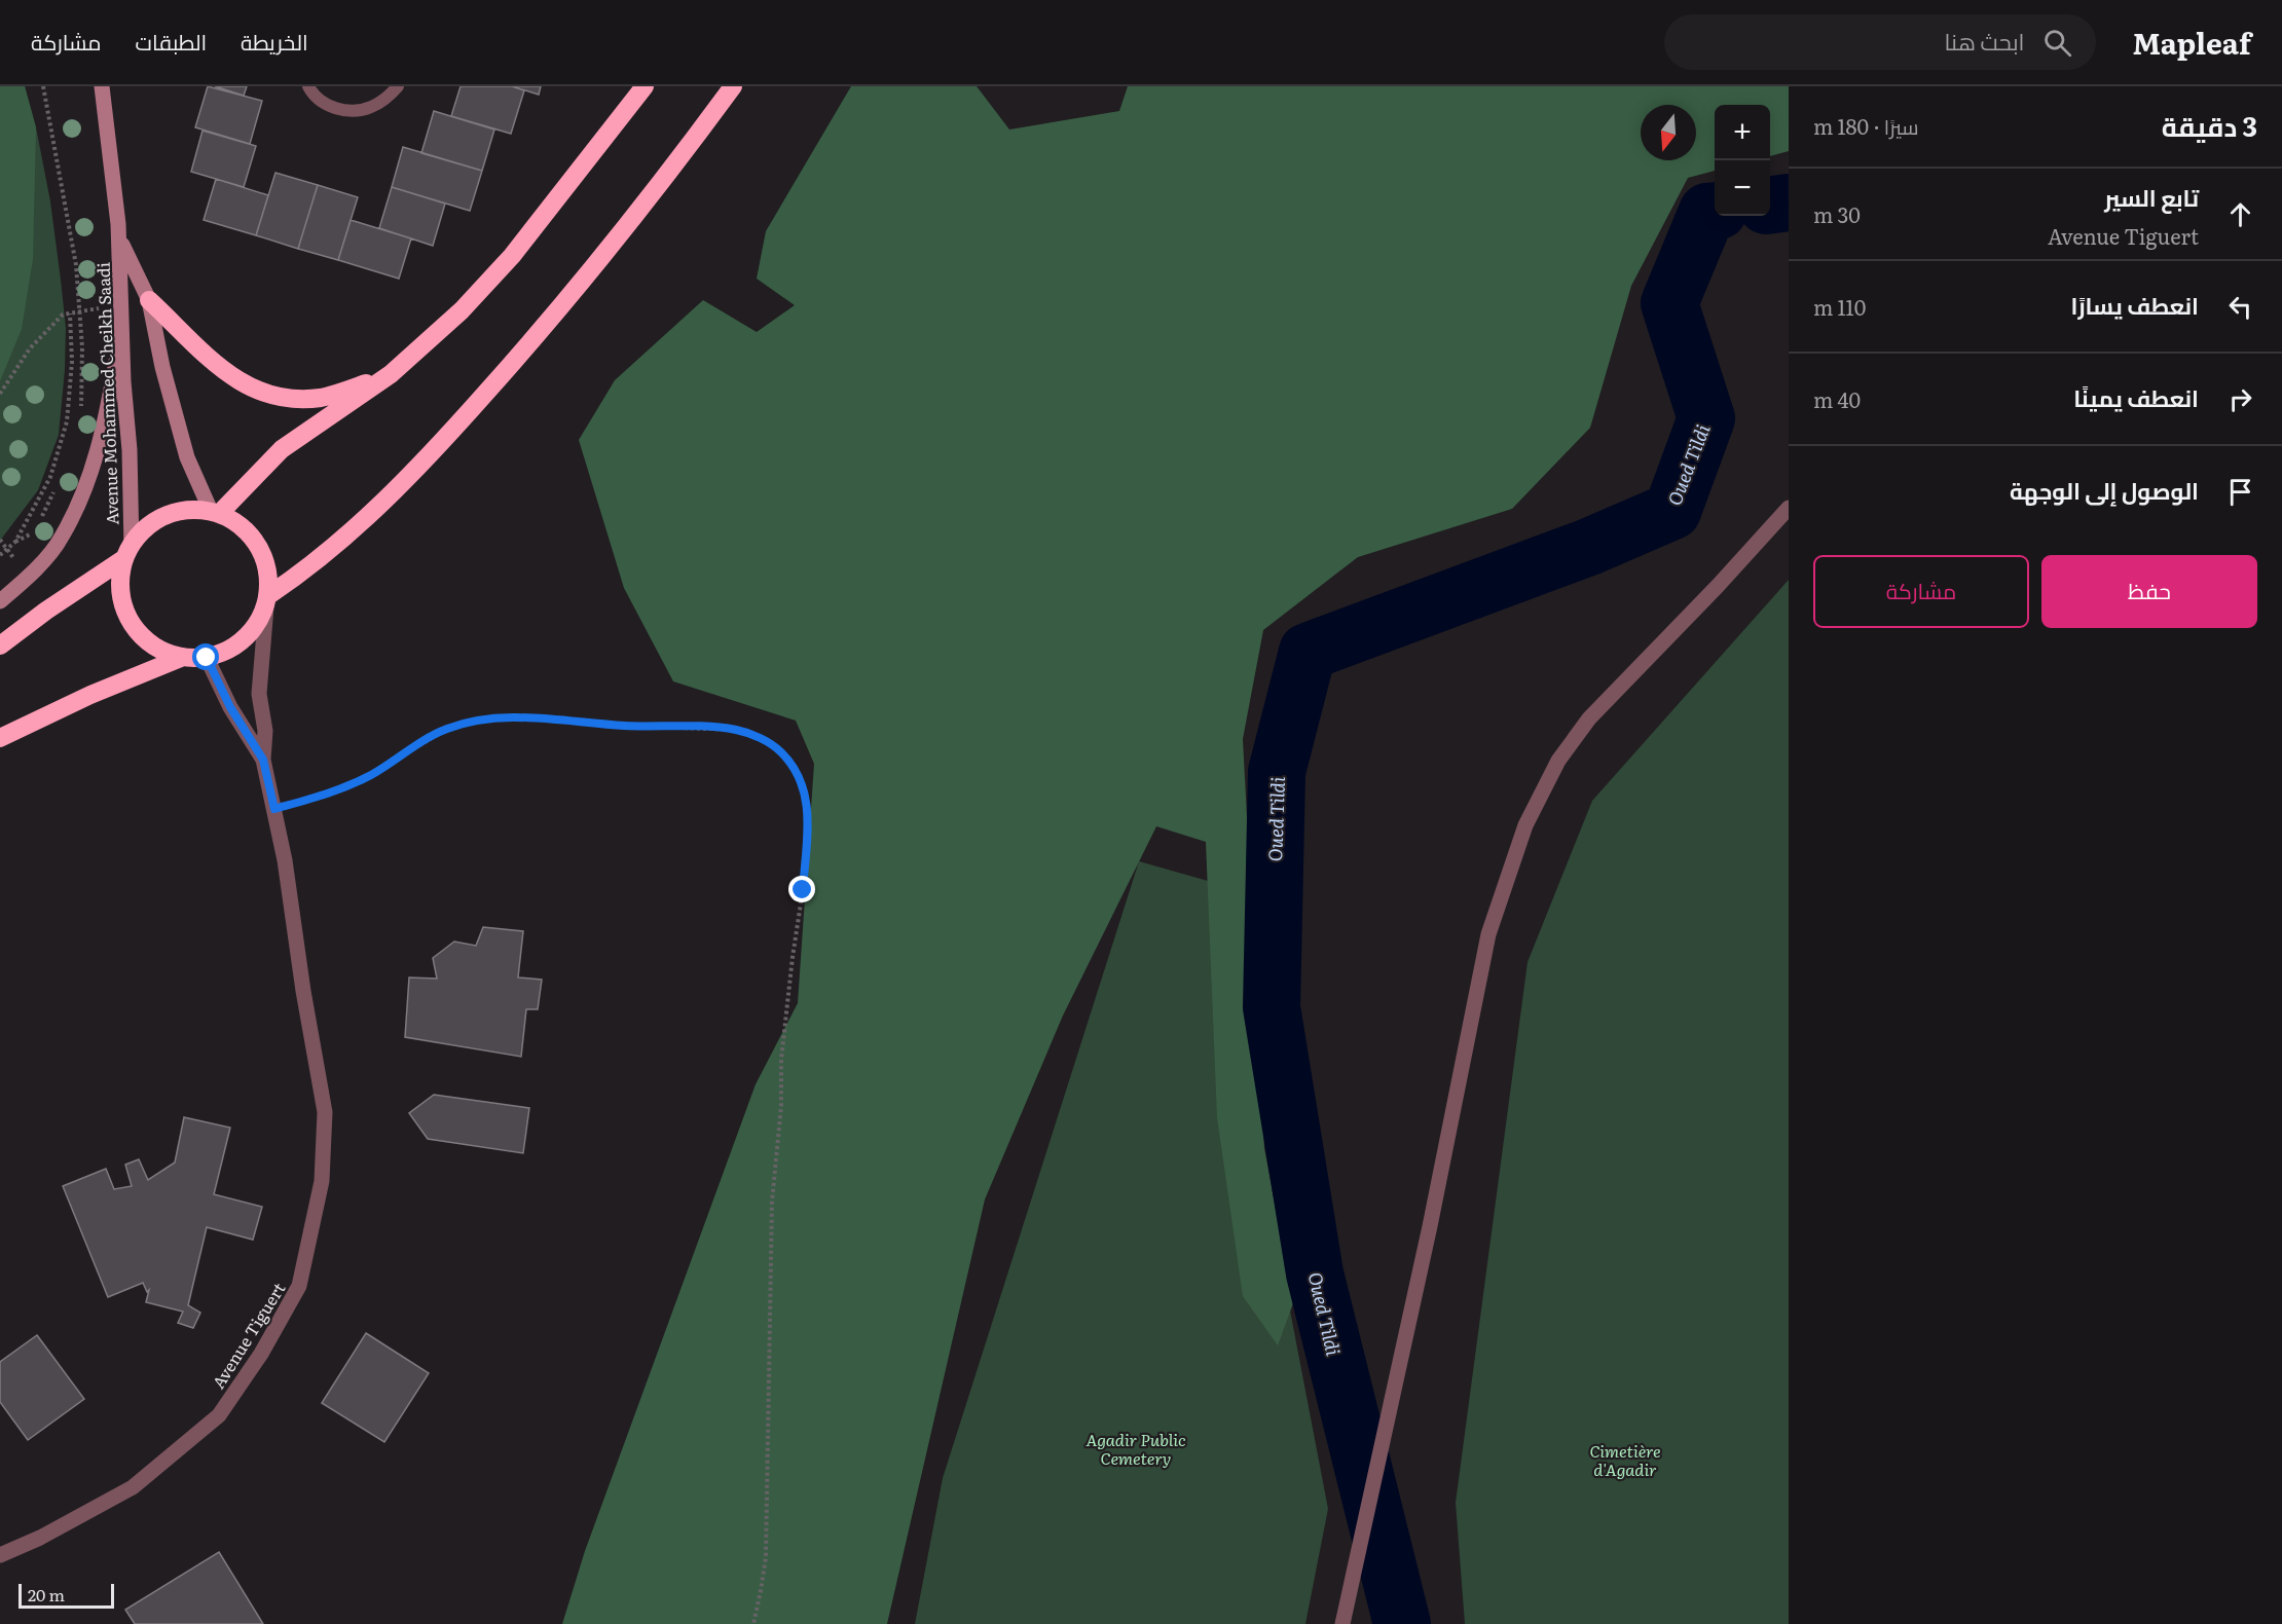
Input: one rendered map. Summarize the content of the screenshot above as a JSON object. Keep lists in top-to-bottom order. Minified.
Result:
{"streets":{"main road":["Avenue Mohammed Cheikh Saadi"],"street":["Avenue Tiguert"]},"crossings":[["Avenue Mohammed Cheikh Saadi","Avenue Tiguert"]],"water":["Oued Tildi"],"parks":["Agadir Public Cemetery","Cimetière d'Agadir"],"scale_bar":"20 m","north":"bottom","page":{"header":"Mapleaf","search":"ابحث هنا","nav":["الخريطة","الطبقات","مشاركة"],"heading":["3 دقيقة","سيرًا · 180 m"],"map_buttons":["+","−"],"list":[["تابع السير","Avenue Tiguert","30 m"],["انعطف يسارًا","110 m"],["انعطف يمينًا","40 m"],"الوصول إلى الوجهة"],"buttons":["حفظ","مشاركة"],"scale":"20 m"}}
